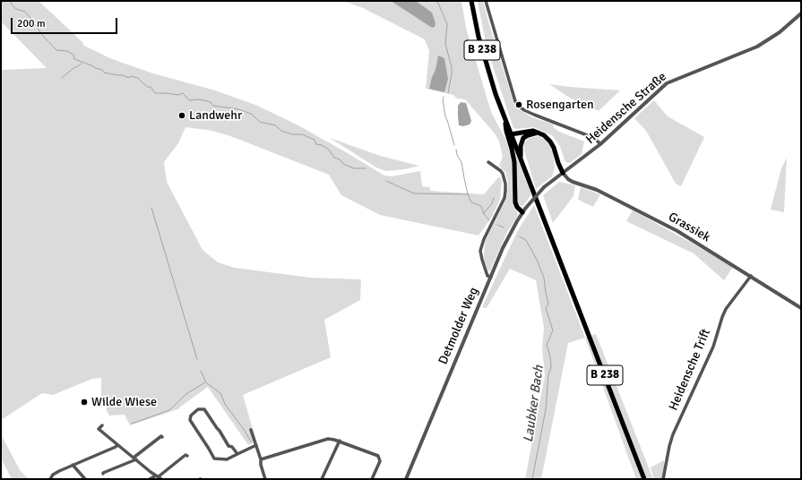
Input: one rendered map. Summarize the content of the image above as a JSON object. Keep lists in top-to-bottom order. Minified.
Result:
{"streets":{"main road":["B 238"],"street":["Heidensche Straße","Grassiek","Detmolder Weg","Heidensche Trift"]},"crossings":[["B 238","Detmolder Weg"],["Heidensche Straße","Grassiek"],["Heidensche Straße","Detmolder Weg"],["Grassiek","Heidensche Trift"]],"water":["Laubker Bach"],"places":["Rosengarten","Landwehr","Wilde Wiese"],"scale_bar":"200 m"}
